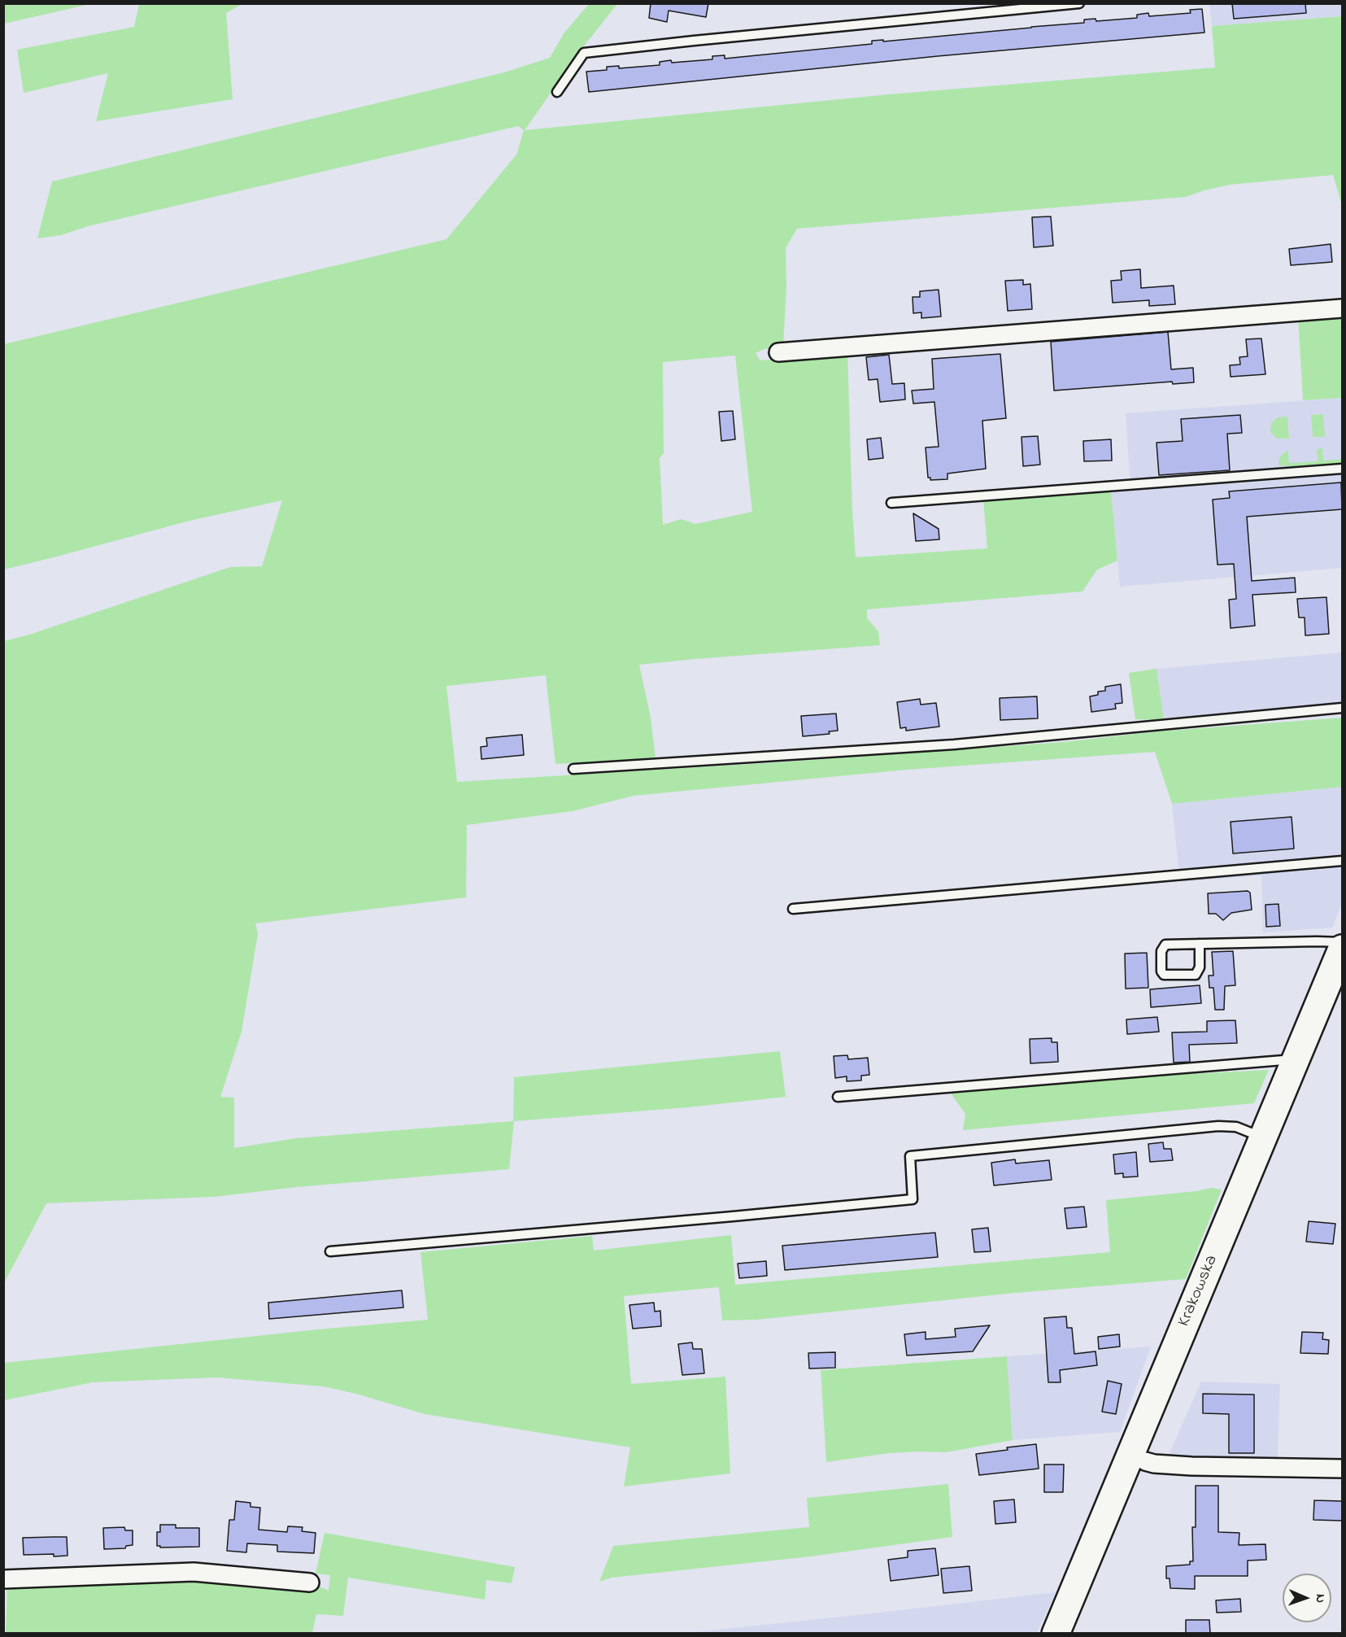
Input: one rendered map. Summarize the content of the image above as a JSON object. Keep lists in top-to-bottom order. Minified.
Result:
{"streets":{"main road":["Krakowska"]},"north":"right"}
